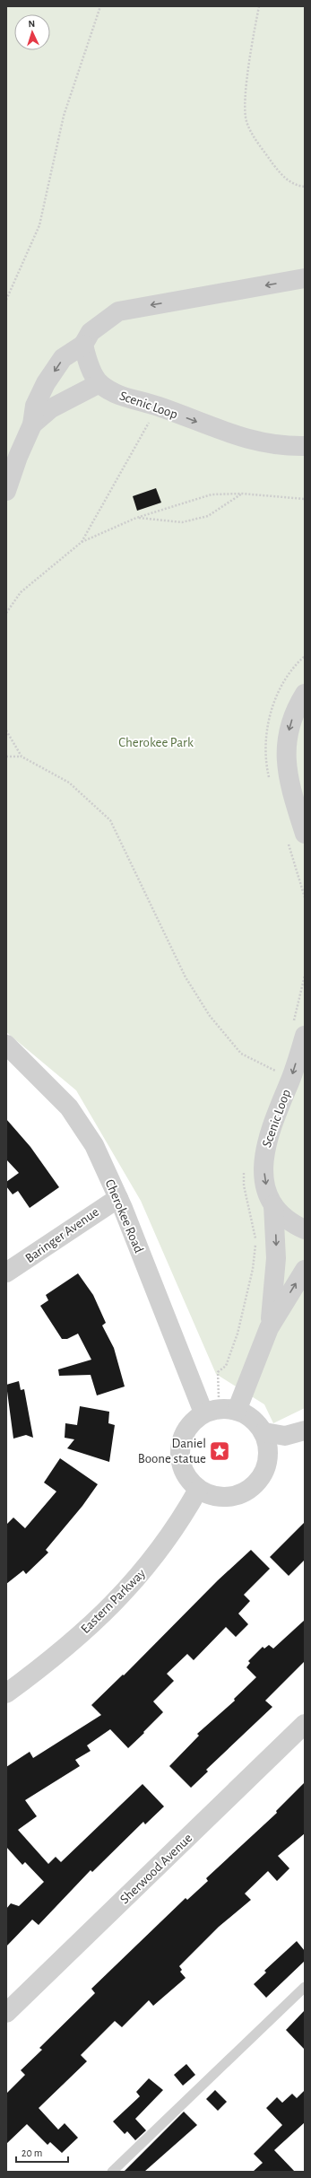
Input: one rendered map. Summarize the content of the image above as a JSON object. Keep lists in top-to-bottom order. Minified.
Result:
{"streets":{"street":["Scenic Loop","Cherokee Road","Baringer Avenue","Eastern Parkway","Sherwood Avenue"]},"crossings":[["Cherokee Road","Baringer Avenue"],["Cherokee Road","Eastern Parkway"]],"parks":["Cherokee Park"],"places":{"place":["Daniel Boone statue"]},"scale_bar":"20 m","north":"top"}
